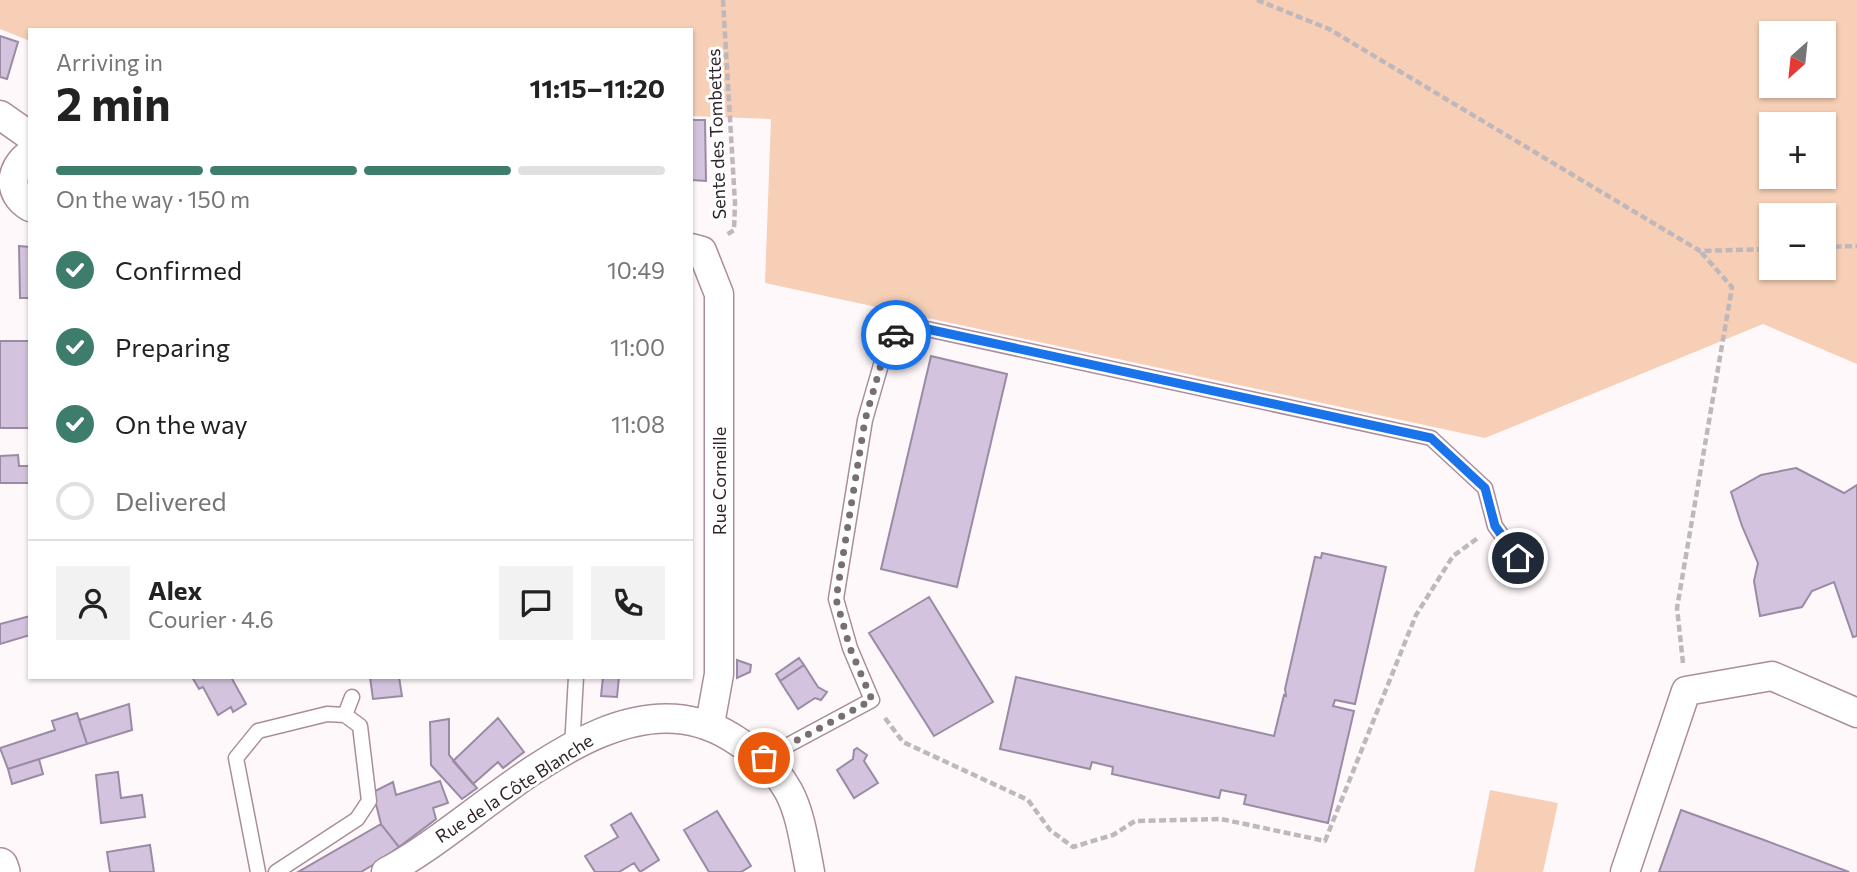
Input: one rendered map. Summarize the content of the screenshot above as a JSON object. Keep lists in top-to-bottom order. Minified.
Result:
{"streets":{"street":["Rue Corneille","Rue de la Côte Blanche"],"path":["Sente des Tombettes"]},"crossings":[["Sente des Tombettes","Rue Corneille"],["Rue Corneille","Rue de la Côte Blanche"]],"north":"bottom left","page":{"map_buttons":["+","−"],"heading":["2 min","Arriving in","11:15–11:20"],"panel":["Alex","Courier · 4.6"],"bar":"On the way · 150 m","list":[["Confirmed","10:49"],["Preparing","11:00"],["On the way","11:08"],"Delivered"]}}
